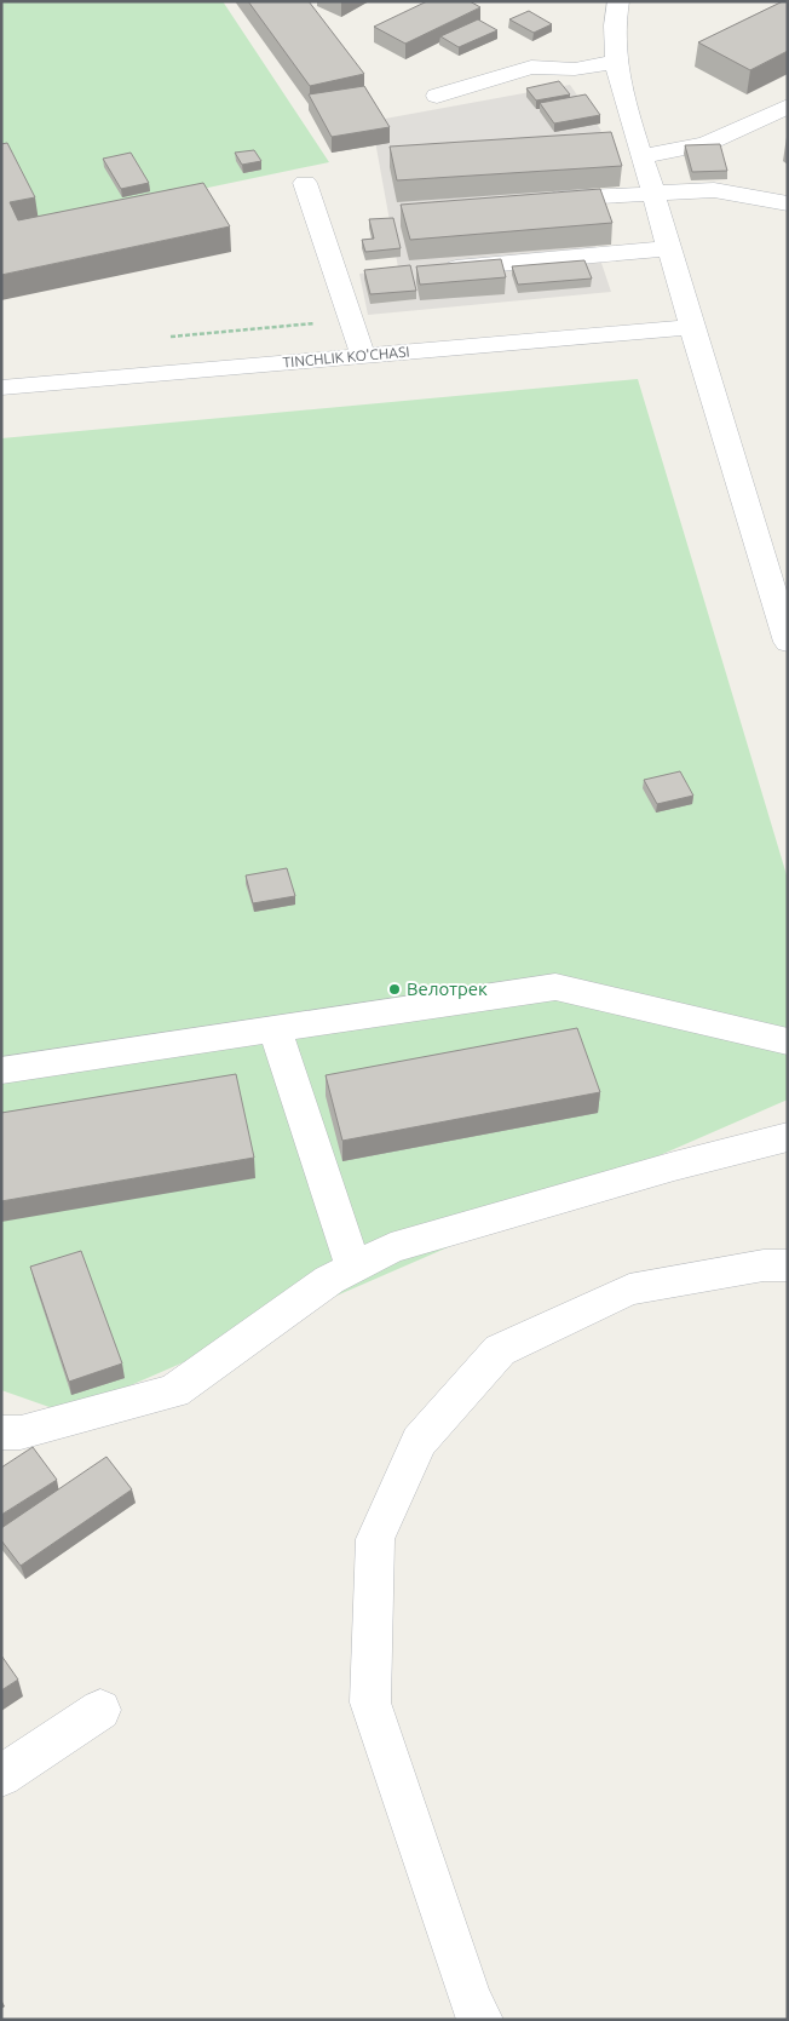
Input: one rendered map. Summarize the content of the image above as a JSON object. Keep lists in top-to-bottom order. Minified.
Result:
{"streets":{"street":["TINCHLIK KO'CHASI"]},"places":["Велотрек"]}
